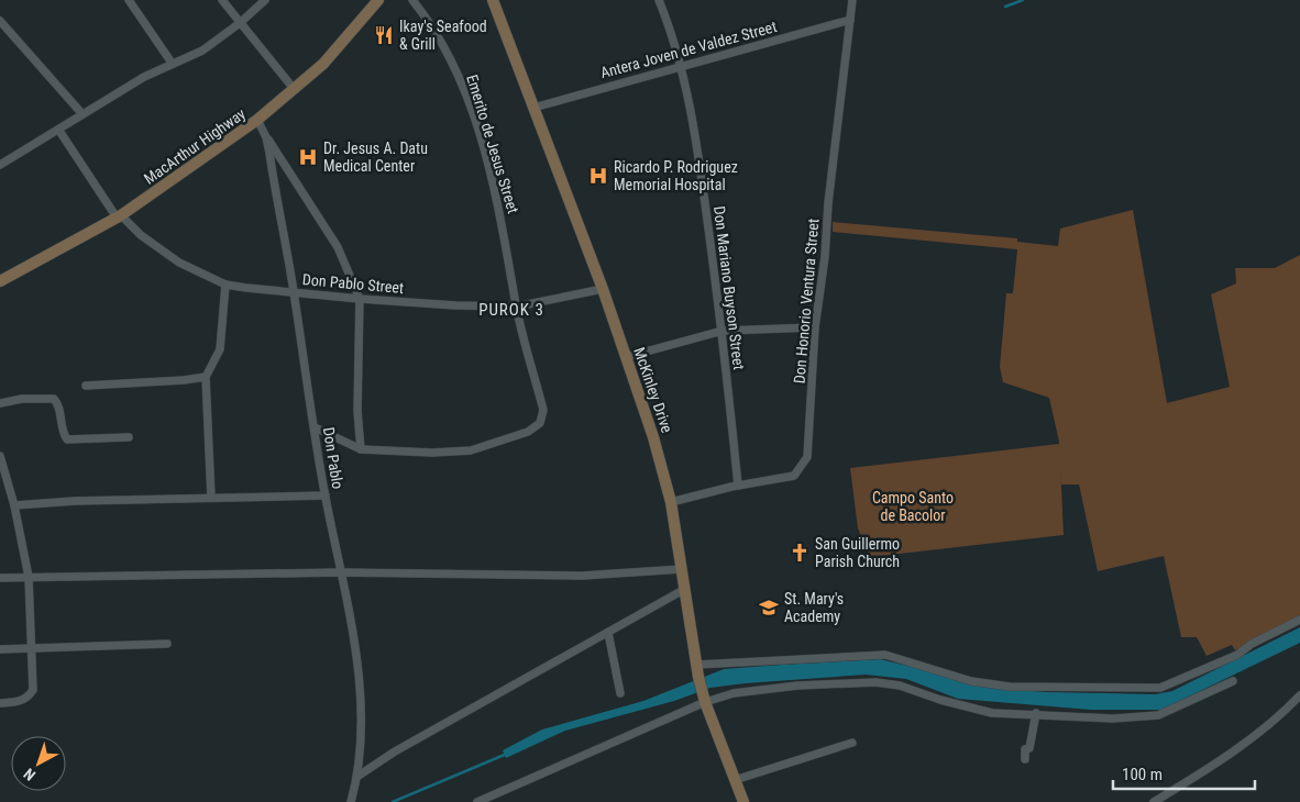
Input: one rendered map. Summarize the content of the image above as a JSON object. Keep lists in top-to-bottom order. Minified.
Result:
{"streets":{"main road":["MacArthur Highway","McKinley Drive"],"street":["Antera Joven de Valdez Street","Emerito de Jesus Street","Don Pablo Street","Don Mariano Buyson Street","Don Honorio Ventura Street","Don Pablo"]},"crossings":[["Antera Joven de Valdez Street","Don Mariano Buyson Street"],["Antera Joven de Valdez Street","Don Honorio Ventura Street"],["Antera Joven de Valdez Street","McKinley Drive"],["Emerito de Jesus Street","Don Pablo Street"],["MacArthur Highway","Don Pablo Street"],["MacArthur Highway","Don Pablo"],["Don Pablo Street","McKinley Drive"],["Don Pablo Street","Don Pablo"],["Don Mariano Buyson Street","Don Honorio Ventura Street"],["Don Honorio Ventura Street","McKinley Drive"]],"districts":["PUROK 3"],"parks":["Campo Santo de Bacolor"],"places":{"restaurant":["Ikay's Seafood & Grill"],"hospital":["Dr. Jesus A. Datu Medical Center","Ricardo P. Rodriguez Memorial Hospital"],"church":["San Guillermo Parish Church"],"school or university":["St. Mary's Academy"]},"scale_bar":"100 m","north":"bottom left"}
